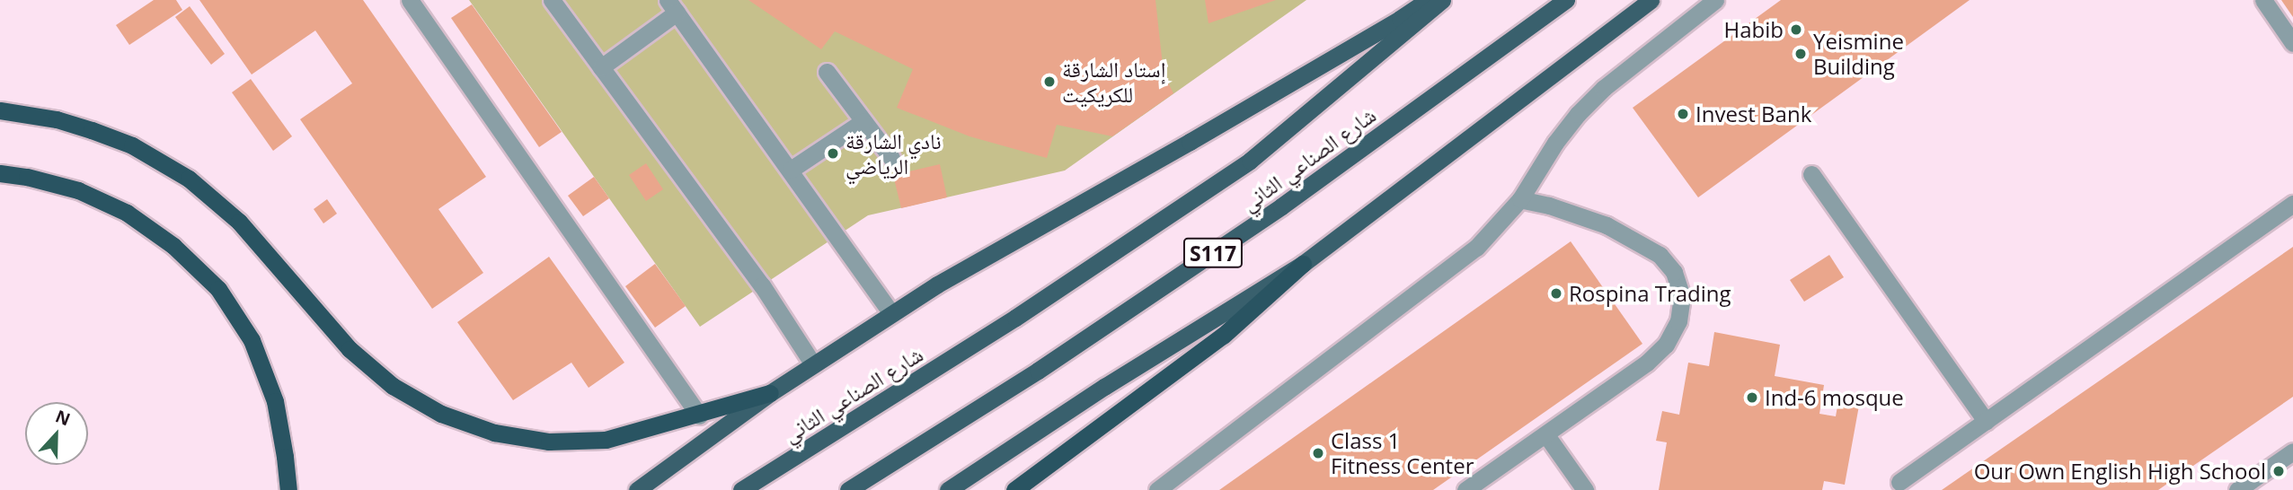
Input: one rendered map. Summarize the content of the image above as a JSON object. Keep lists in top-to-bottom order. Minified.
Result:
{"streets":{"main road":["شارع الصناعي الثاني","S117"]},"places":["Habib","Yeismine Building","إستاد الشارقة للكريكيت","Invest Bank","نادي الشارقة الرياضي","Rospina Trading","Ind-6 mosque","Class 1 Fitness Center","Our Own English High School"],"north":"top"}
